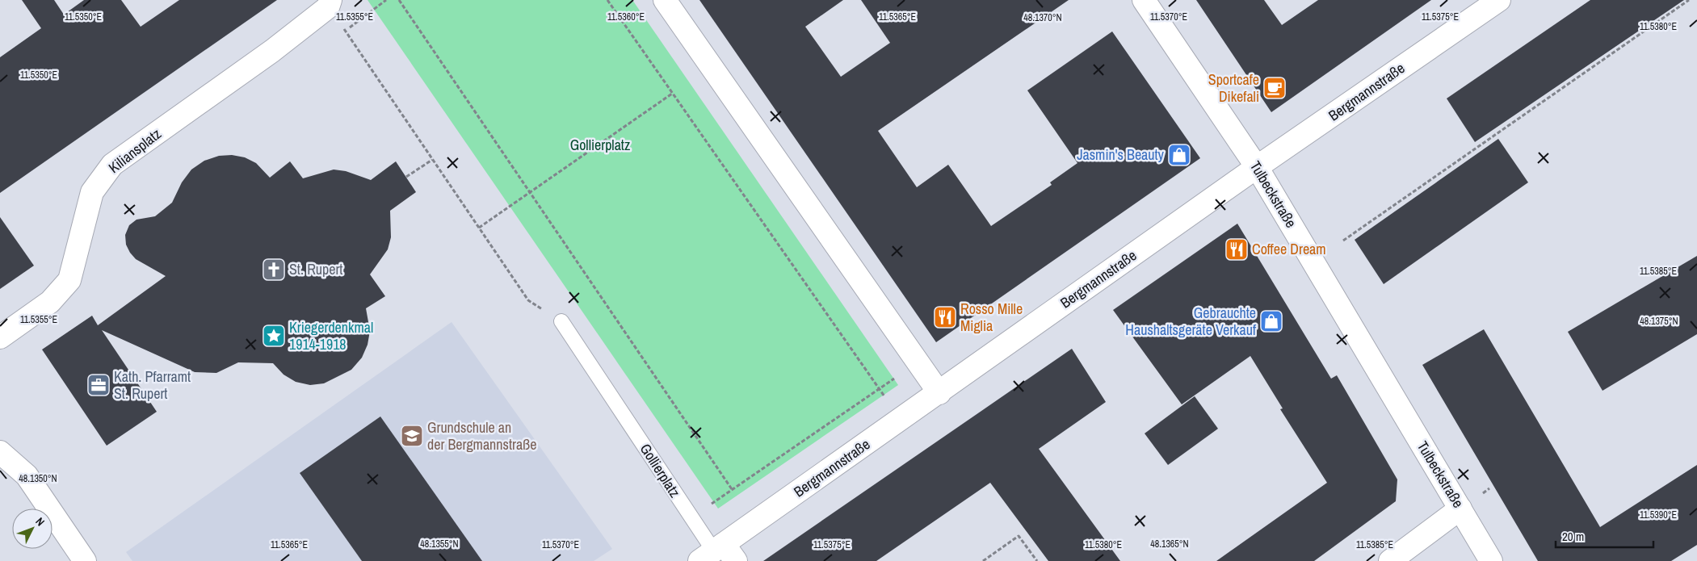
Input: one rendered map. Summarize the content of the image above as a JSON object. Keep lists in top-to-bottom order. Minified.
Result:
{"streets":{"street":["Bergmannstraße","Kiliansplatz","Tulbeckstraße"],"lane":["Gollierplatz"]},"crossings":[["Bergmannstraße","Tulbeckstraße"],["Bergmannstraße","Gollierplatz"]],"parks":["Gollierplatz"],"places":{"cafe":["Sportcafe Dikefali"],"shop":["Jasmin's Beauty","Gebrauchte Haushaltsgeräte Verkauf"],"restaurant":["Coffee Dream","Rosso Mille Miglia"],"church":["St. Rupert"],"place":["Kriegerdenkmal 1914-1918"],"office":["Kath. Pfarramt St. Rupert"],"school or university":["Grundschule an der Bergmannstraße"]},"scale_bar":"20 m","north":"top right","coordinates":["11.5350°E","11.5355°E","11.5360°E","11.5365°E","11.5370°E","11.5375°E","48.1370°N","11.5380°E","11.5385°E","48.1375°N","48.1350°N","11.5390°E","48.1355°N","48.1365°N"]}
